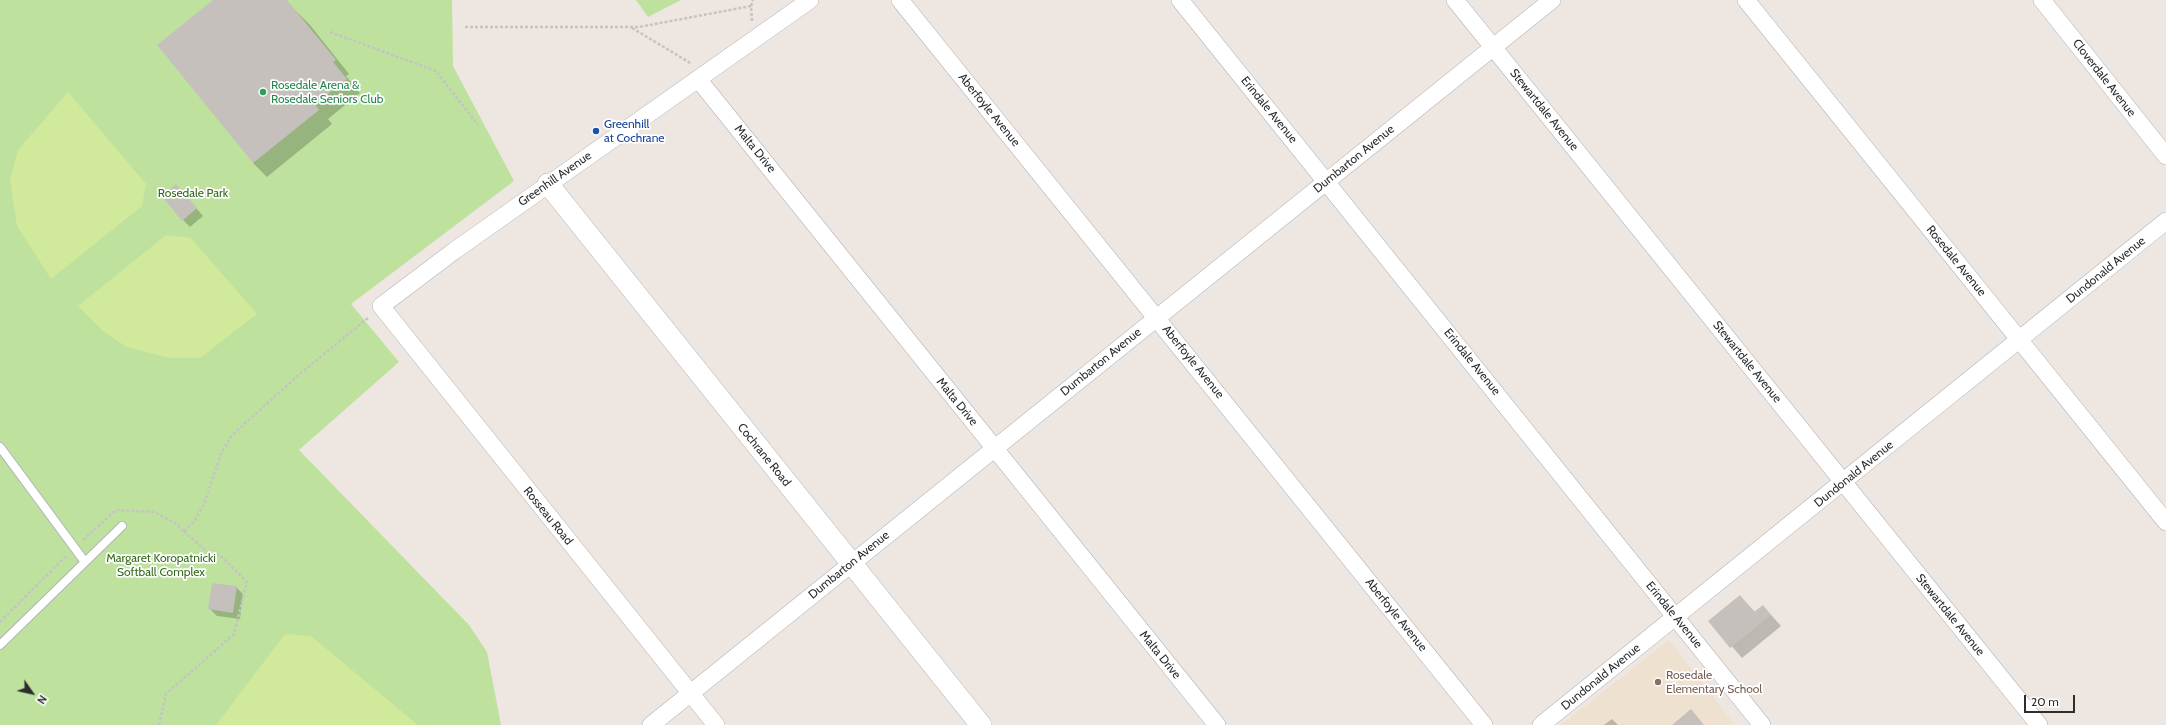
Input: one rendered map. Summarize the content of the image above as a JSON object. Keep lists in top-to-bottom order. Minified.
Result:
{"streets":{"street":["Cloverdale Avenue","Aberfoyle Avenue","Erindale Avenue","Stewartdale Avenue","Malta Drive","Dumbarton Avenue","Greenhill Avenue","Rosedale Avenue","Dundonald Avenue","Cochrane Road","Rosseau Road"]},"crossings":[["Aberfoyle Avenue","Dumbarton Avenue"],["Erindale Avenue","Dumbarton Avenue"],["Erindale Avenue","Dundonald Avenue"],["Stewartdale Avenue","Dumbarton Avenue"],["Stewartdale Avenue","Dundonald Avenue"],["Malta Drive","Dumbarton Avenue"],["Malta Drive","Greenhill Avenue"],["Dumbarton Avenue","Cochrane Road"],["Dumbarton Avenue","Rosseau Road"],["Greenhill Avenue","Cochrane Road"],["Greenhill Avenue","Rosseau Road"],["Rosedale Avenue","Dundonald Avenue"]],"parks":["Rosedale Park","Margaret Koropatnicki Softball Complex"],"places":["Rosedale Arena & Rosedale Seniors Club","Greenhill at Cochrane","Rosedale Elementary School"],"scale_bar":"20 m","north":"bottom right"}
